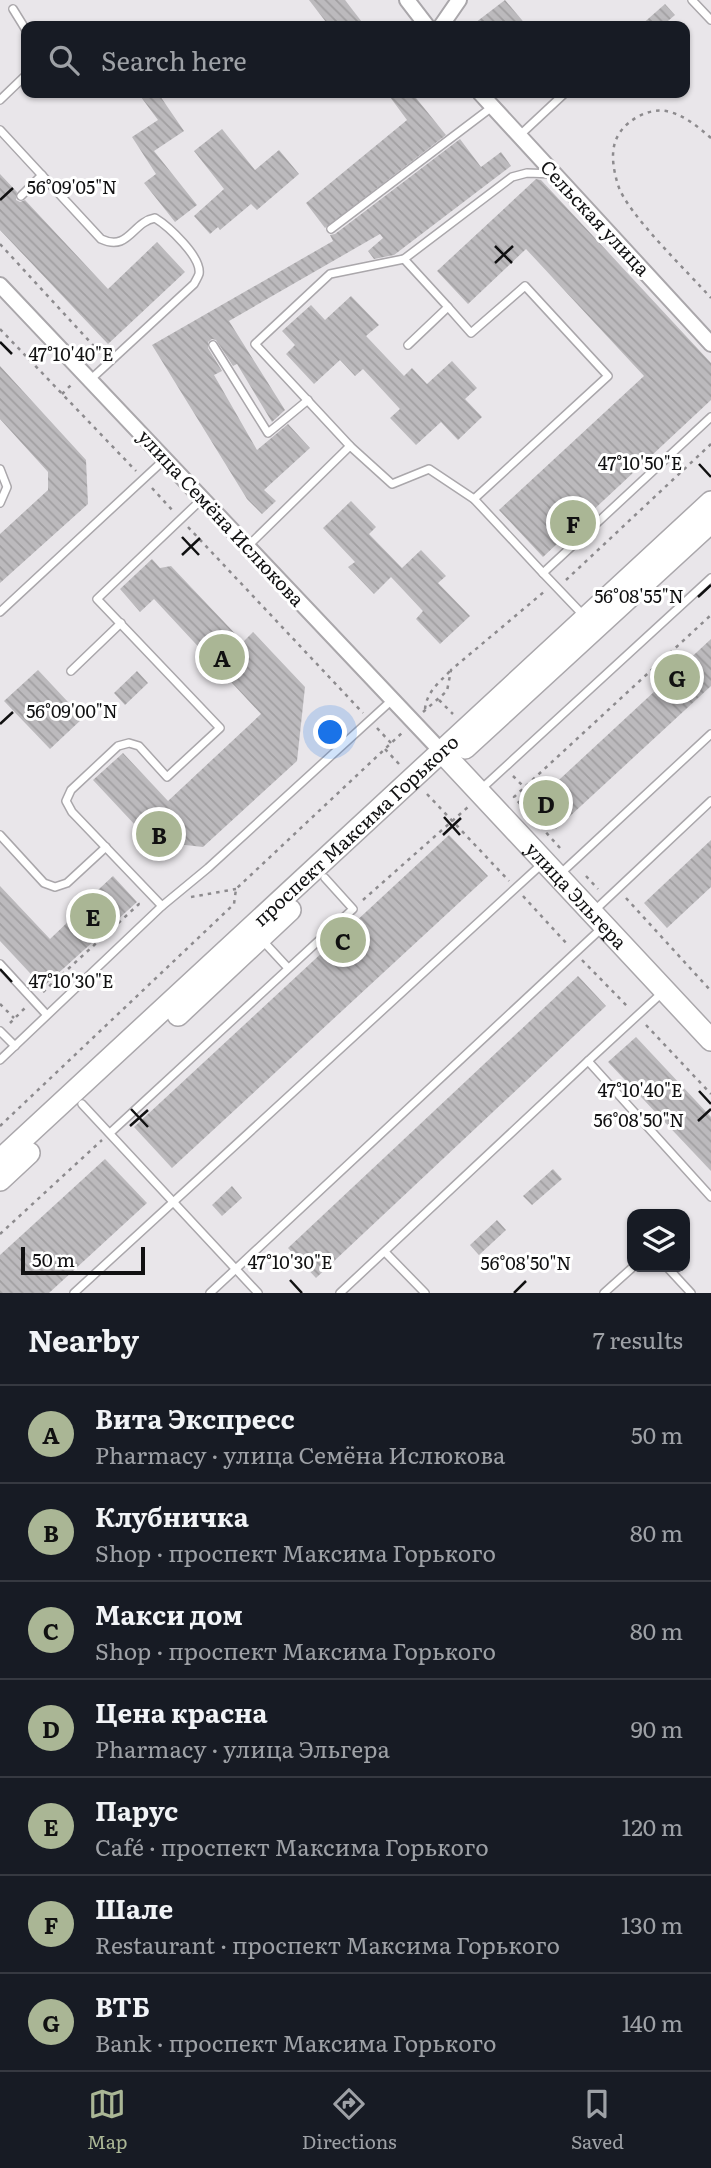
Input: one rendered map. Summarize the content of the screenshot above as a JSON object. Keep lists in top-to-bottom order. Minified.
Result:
{"streets":{"main road":["проспект Максима Горького","улица Эльгера"],"street":["Сельская улица","улица Семёна Ислюкова"]},"crossings":[["улица Семёна Ислюкова","проспект Максима Горького"],["улица Семёна Ислюкова","улица Эльгера"],["проспект Максима Горького","улица Эльгера"]],"scale_bar":"50 m","page":{"search":"Search here","pins":["F","A","G","D","B","E","C"],"scale":"50 m","heading":["Nearby","7 results"],"list":[{"mark":"A","name":"Вита Экспресс","note":"Pharmacy · улица Семёна Ислюкова","value":"50 m"},{"mark":"B","name":"Клубничка","note":"Shop · проспект Максима Горького","value":"80 m"},{"mark":"C","name":"Макси дом","note":"Shop · проспект Максима Горького","value":"80 m"},{"mark":"D","name":"Цена красна","note":"Pharmacy · улица Эльгера","value":"90 m"},{"mark":"E","name":"Парус","note":"Café · проспект Максима Горького","value":"120 m"},{"mark":"F","name":"Шале","note":"Restaurant · проспект Максима Горького","value":"130 m"},{"mark":"G","name":"ВТБ","note":"Bank · проспект Максима Горького","value":"140 m"}],"nav":["Map","Directions","Saved"]},"coordinates":["56°09'05\"N","47°10'40\"E","47°10'50\"E","56°08'55\"N","56°09'00\"N","47°10'30\"E","56°08'50\"N"]}
